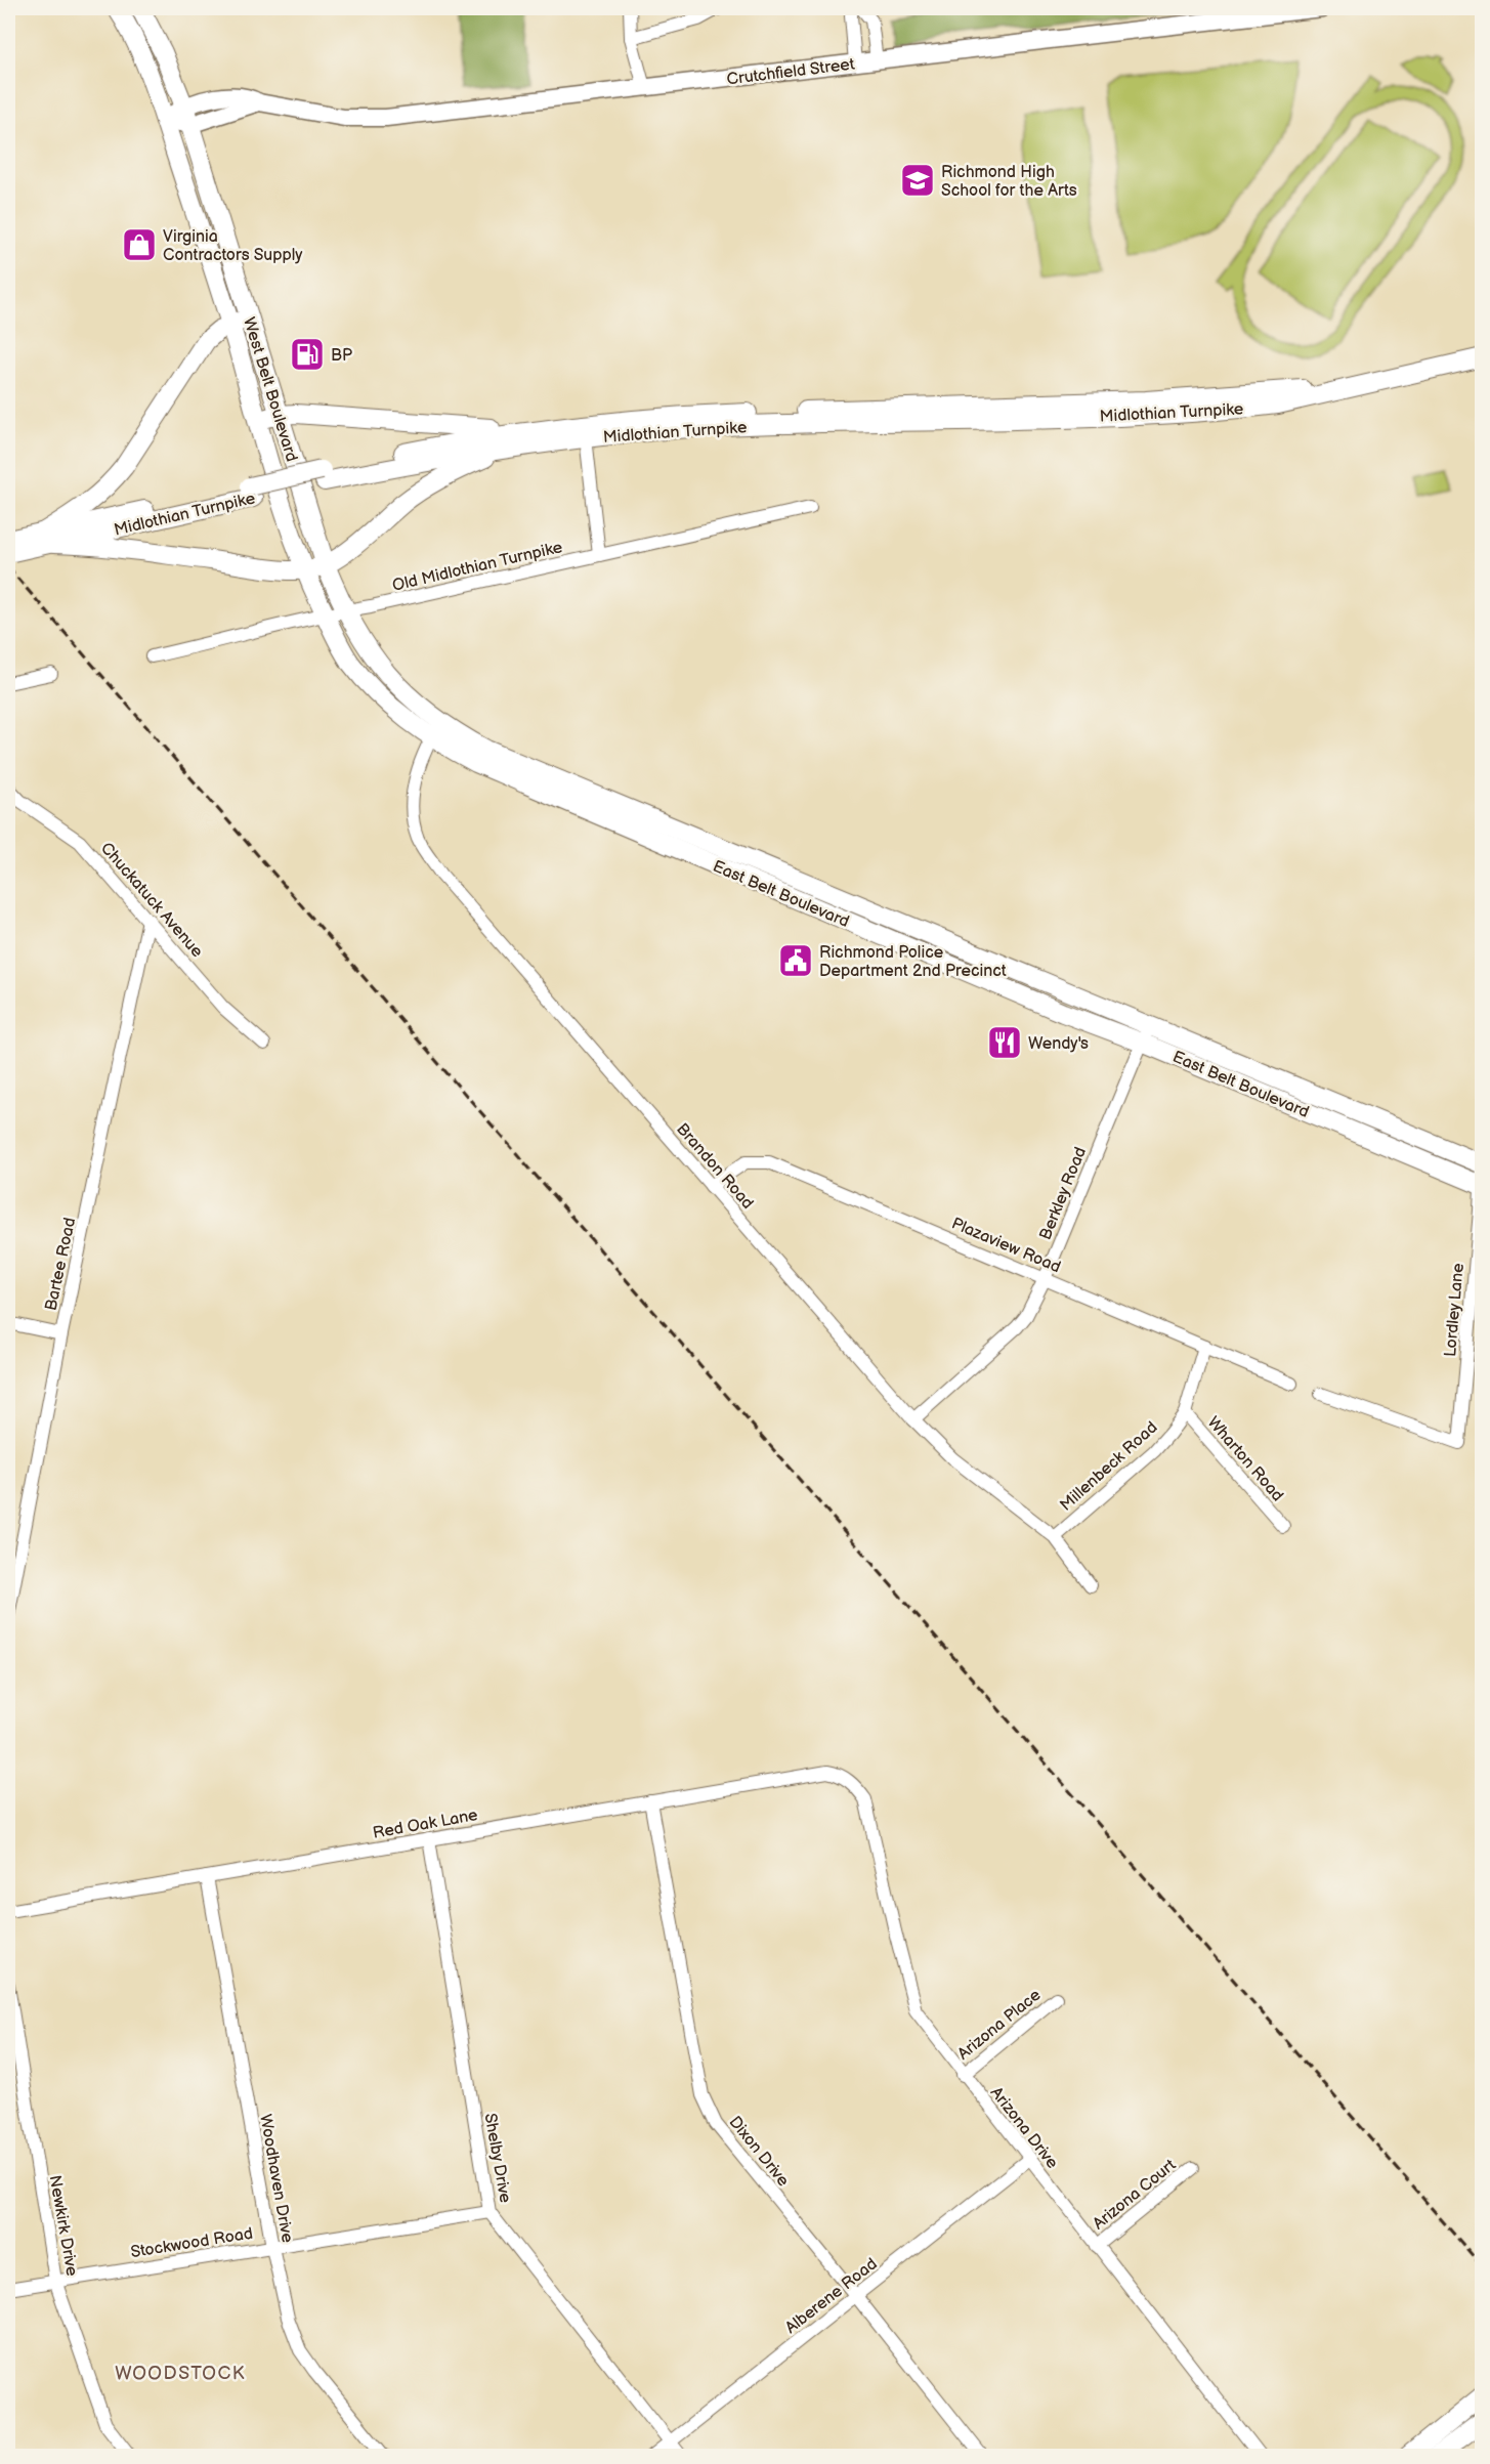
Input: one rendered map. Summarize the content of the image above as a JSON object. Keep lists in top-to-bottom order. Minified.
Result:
{"streets":{"main road":["West Belt Boulevard","Midlothian Turnpike","East Belt Boulevard"],"street":["Crutchfield Street","Old Midlothian Turnpike","Chuckatuck Avenue","Brandon Road","Berkley Road","Plazaview Road","Bartee Road","Lordley Lane","Wharton Road","Millenbeck Road","Red Oak Lane","Arizona Place","Arizona Drive","Dixon Drive","Shelby Drive","Woodhaven Drive","Arizona Court","Newkirk Drive","Stockwood Road","Alberene Road"]},"crossings":[["Crutchfield Street","West Belt Boulevard"],["West Belt Boulevard","East Belt Boulevard"],["Old Midlothian Turnpike","East Belt Boulevard"],["East Belt Boulevard","Brandon Road"],["East Belt Boulevard","Berkley Road"],["East Belt Boulevard","Lordley Lane"],["Chuckatuck Avenue","Bartee Road"],["Brandon Road","Berkley Road"],["Brandon Road","Plazaview Road"],["Brandon Road","Millenbeck Road"],["Berkley Road","Plazaview Road"],["Plazaview Road","Millenbeck Road"],["Wharton Road","Millenbeck Road"],["Red Oak Lane","Arizona Drive"],["Red Oak Lane","Dixon Drive"],["Red Oak Lane","Shelby Drive"],["Red Oak Lane","Woodhaven Drive"],["Arizona Place","Arizona Drive"],["Arizona Drive","Arizona Court"],["Arizona Drive","Alberene Road"],["Dixon Drive","Alberene Road"],["Shelby Drive","Stockwood Road"],["Shelby Drive","Alberene Road"],["Woodhaven Drive","Stockwood Road"],["Newkirk Drive","Stockwood Road"]],"districts":["WOODSTOCK"],"places":{"school or university":["Richmond High School for the Arts"],"shop":["Virginia Contractors Supply"],"fuel station":["BP"],"public building":["Richmond Police Department 2nd Precinct"],"restaurant":["Wendy's"]}}
